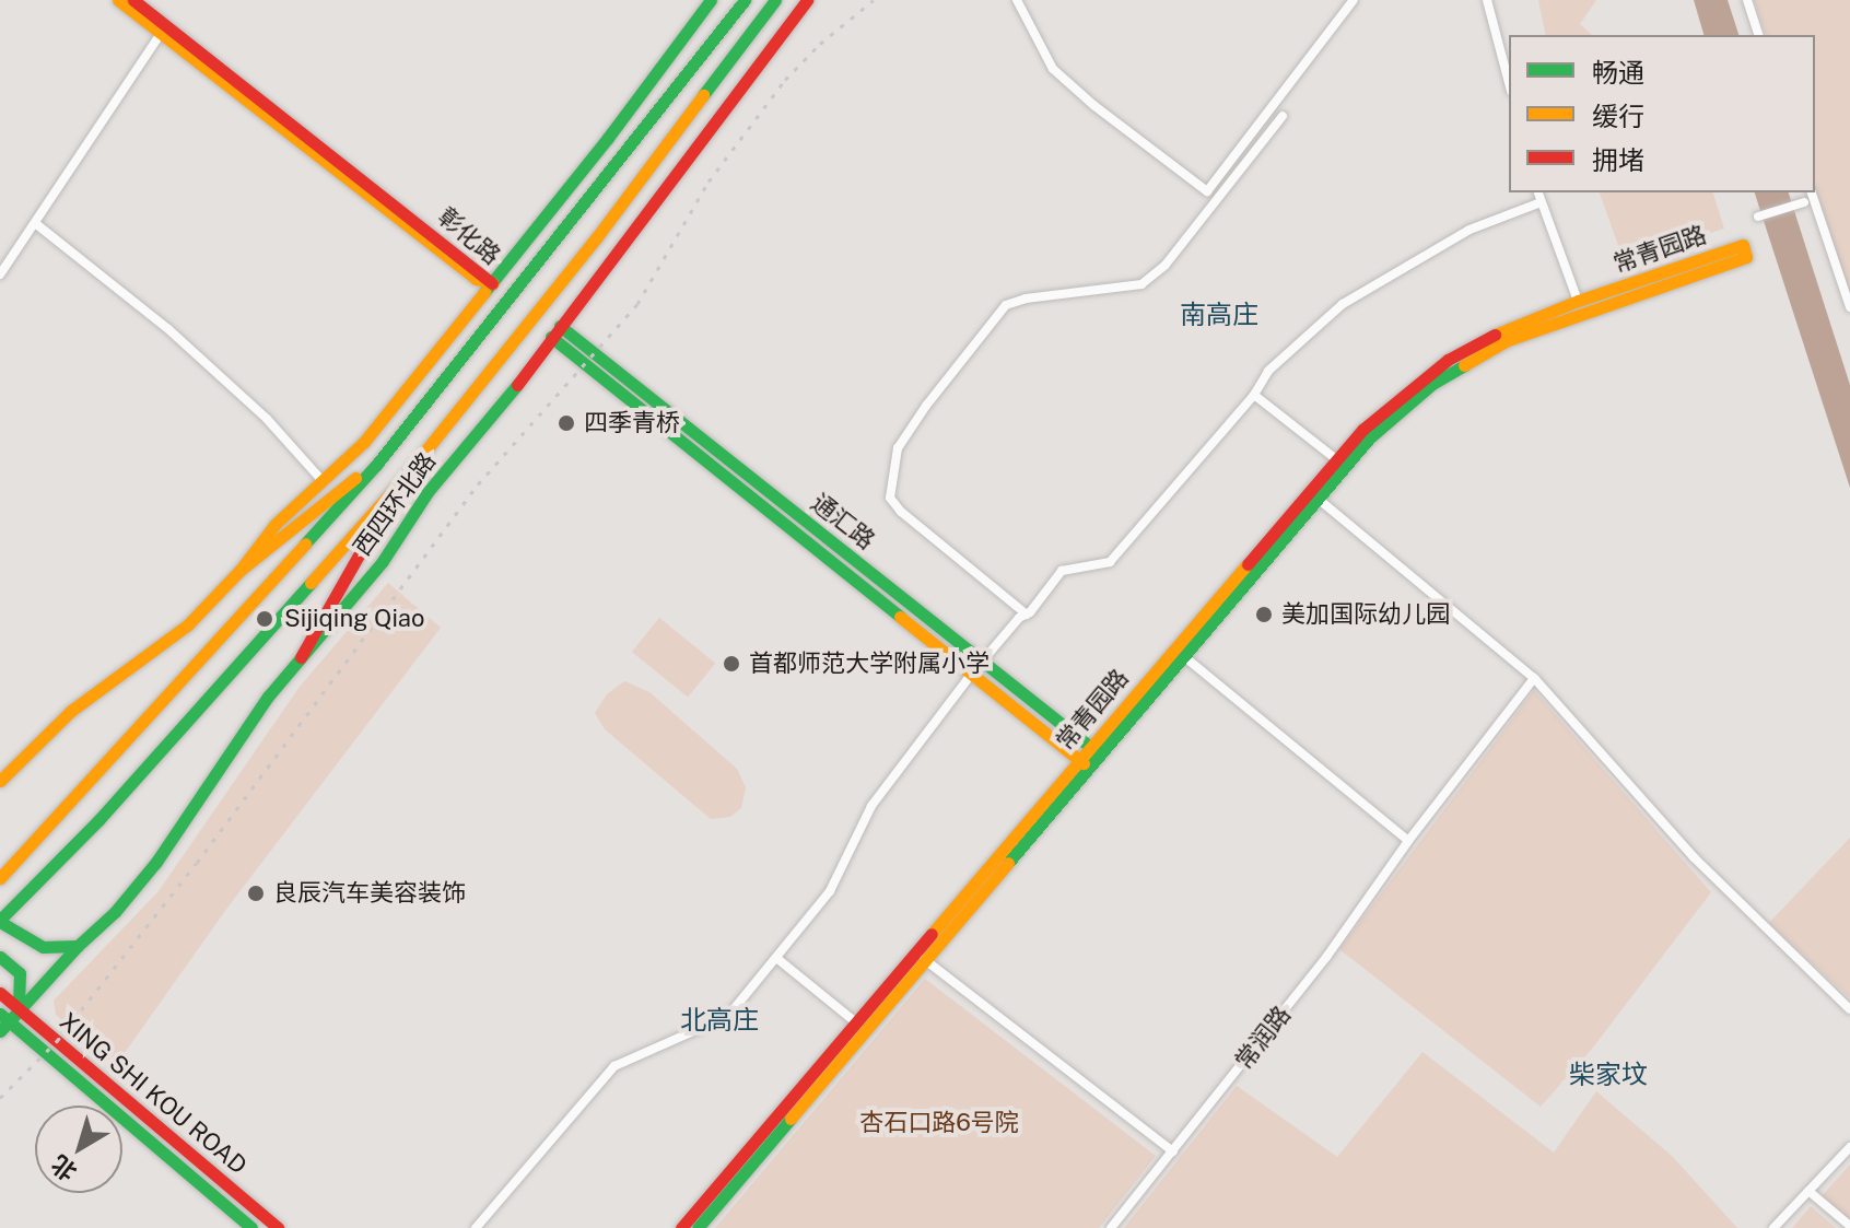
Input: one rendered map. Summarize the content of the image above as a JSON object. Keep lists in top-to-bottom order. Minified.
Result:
{"streets":{"main road":["彰化路","常青园路","西四环北路","通汇路","XING SHI KOU ROAD"],"street":["常润路"]},"crossings":[["常青园路","通汇路"],["西四环北路","通汇路"],["西四环北路","XING SHI KOU ROAD"]],"districts":["南高庄","北高庄","柴家坟"],"parks":["杏石口路6号院"],"places":["四季青桥","美加国际幼儿园","Sijiqing Qiao","首都师范大学附属小学","良辰汽车美容装饰"],"legend":["畅通","缓行","拥堵"],"north":"bottom left"}
